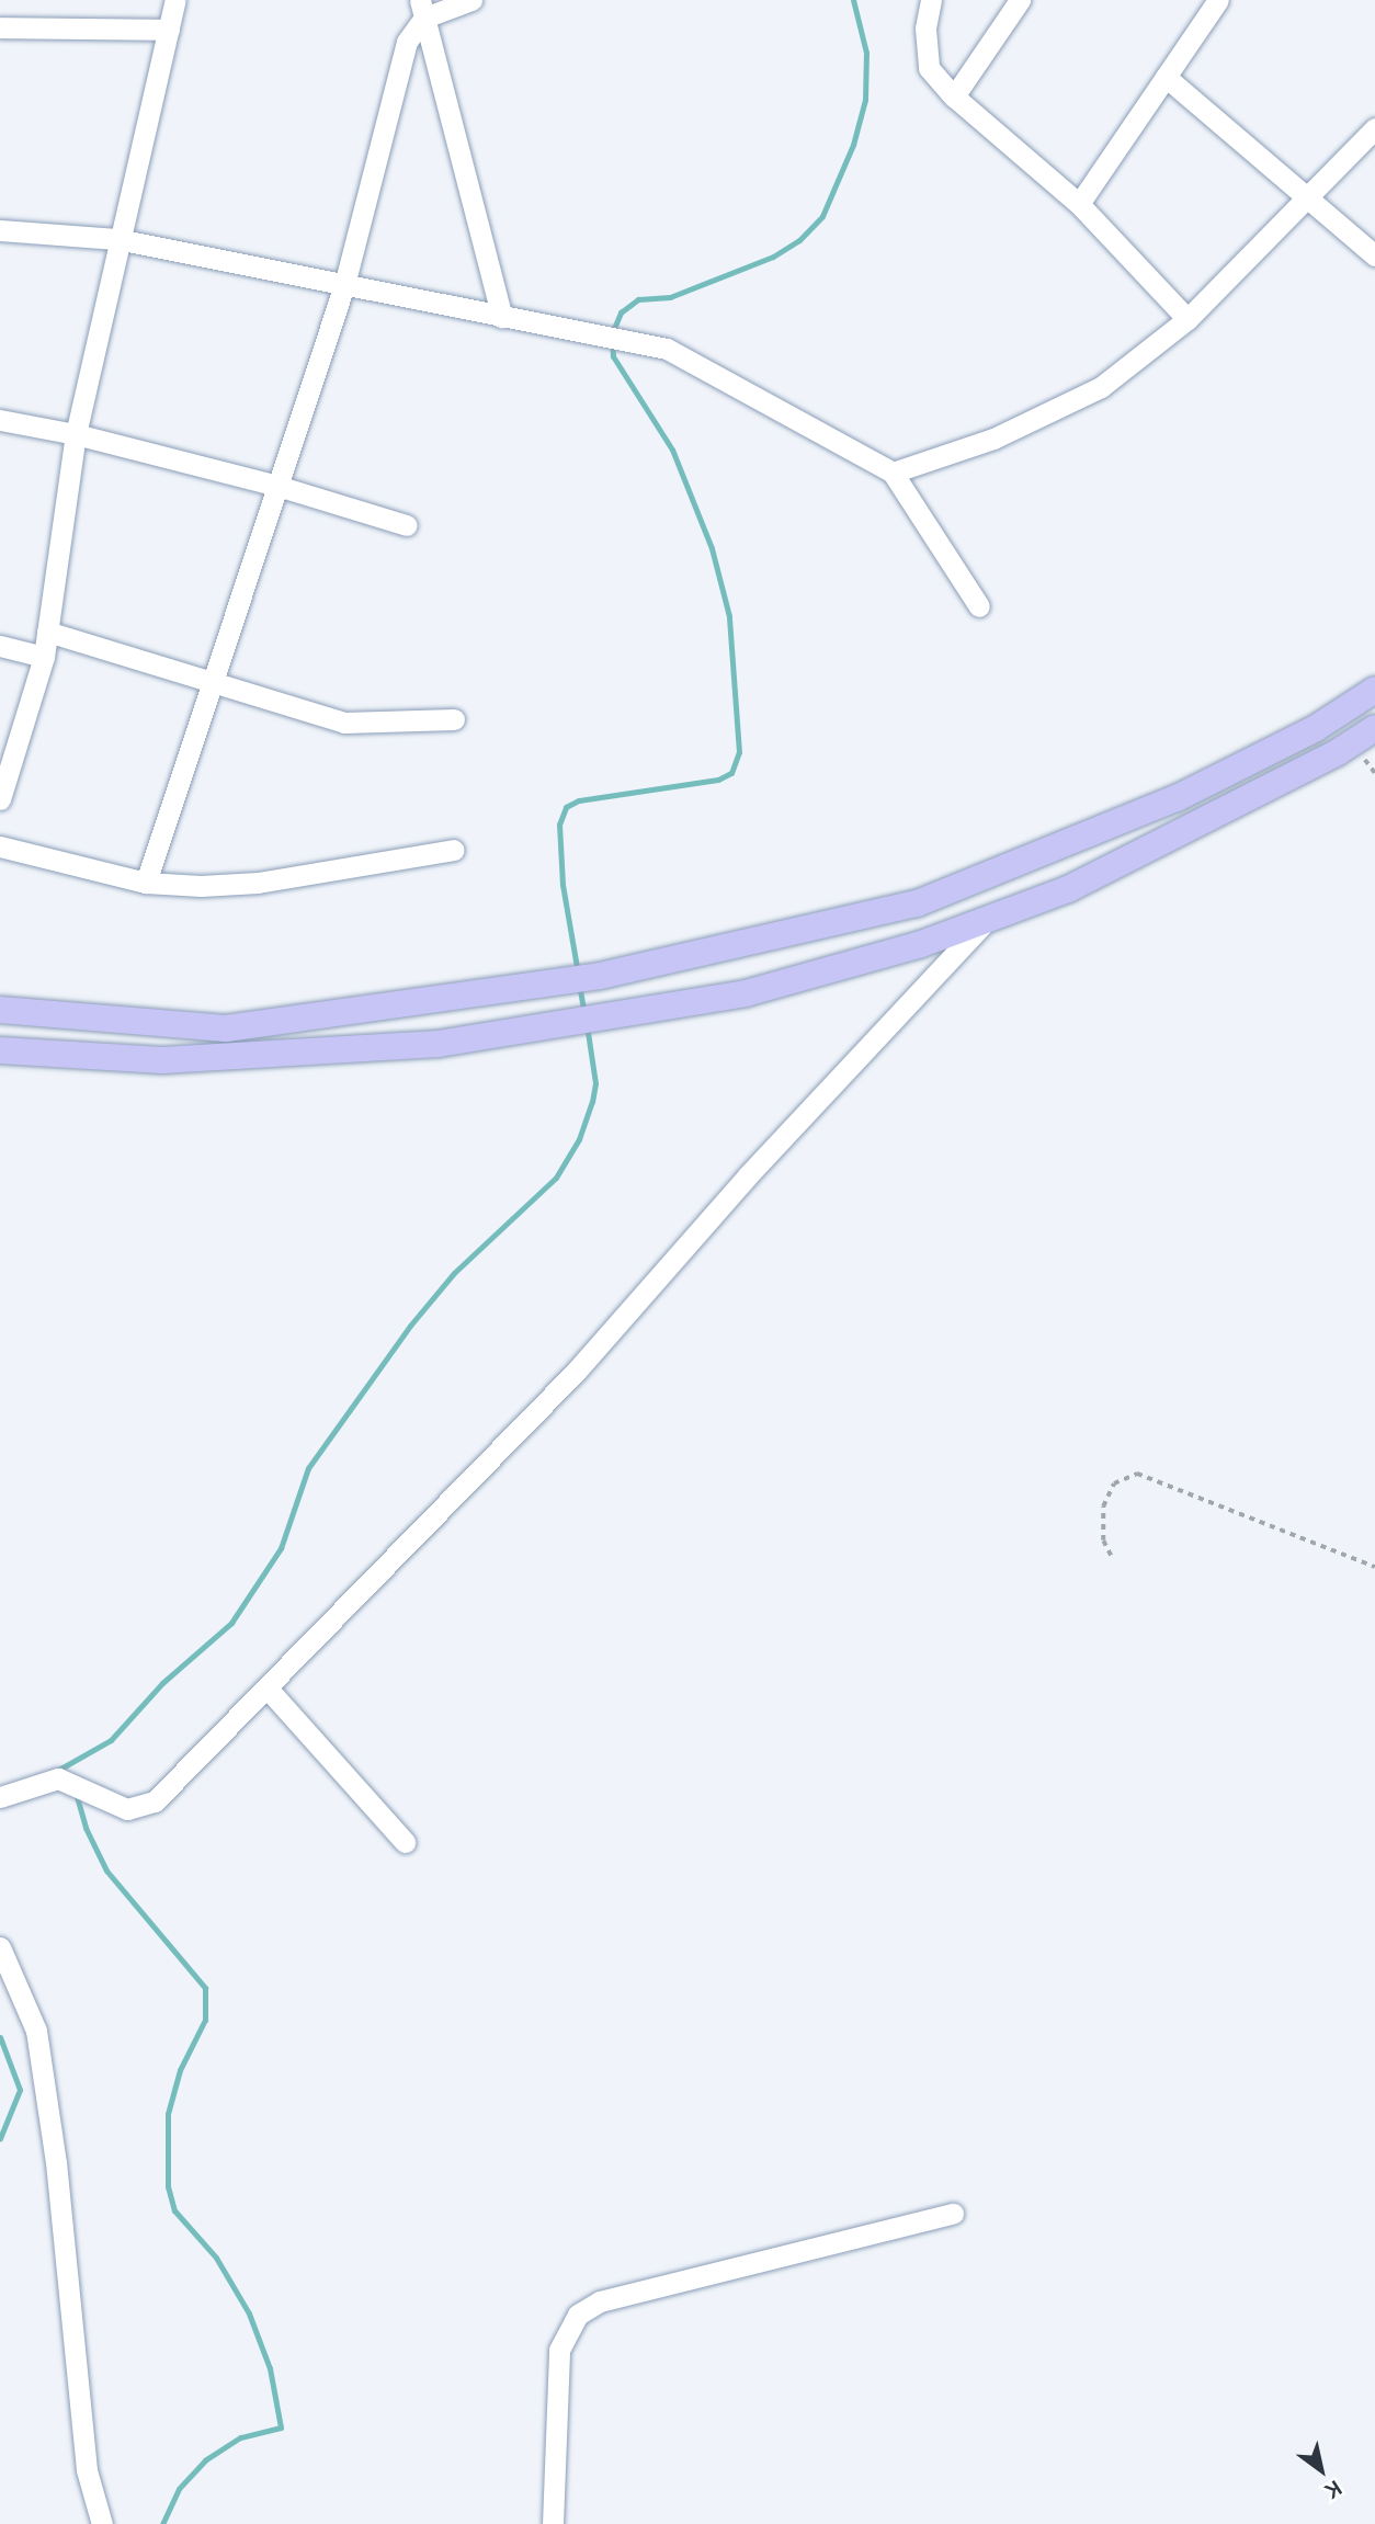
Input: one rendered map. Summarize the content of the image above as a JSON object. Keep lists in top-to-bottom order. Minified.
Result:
{"north":"bottom right"}
